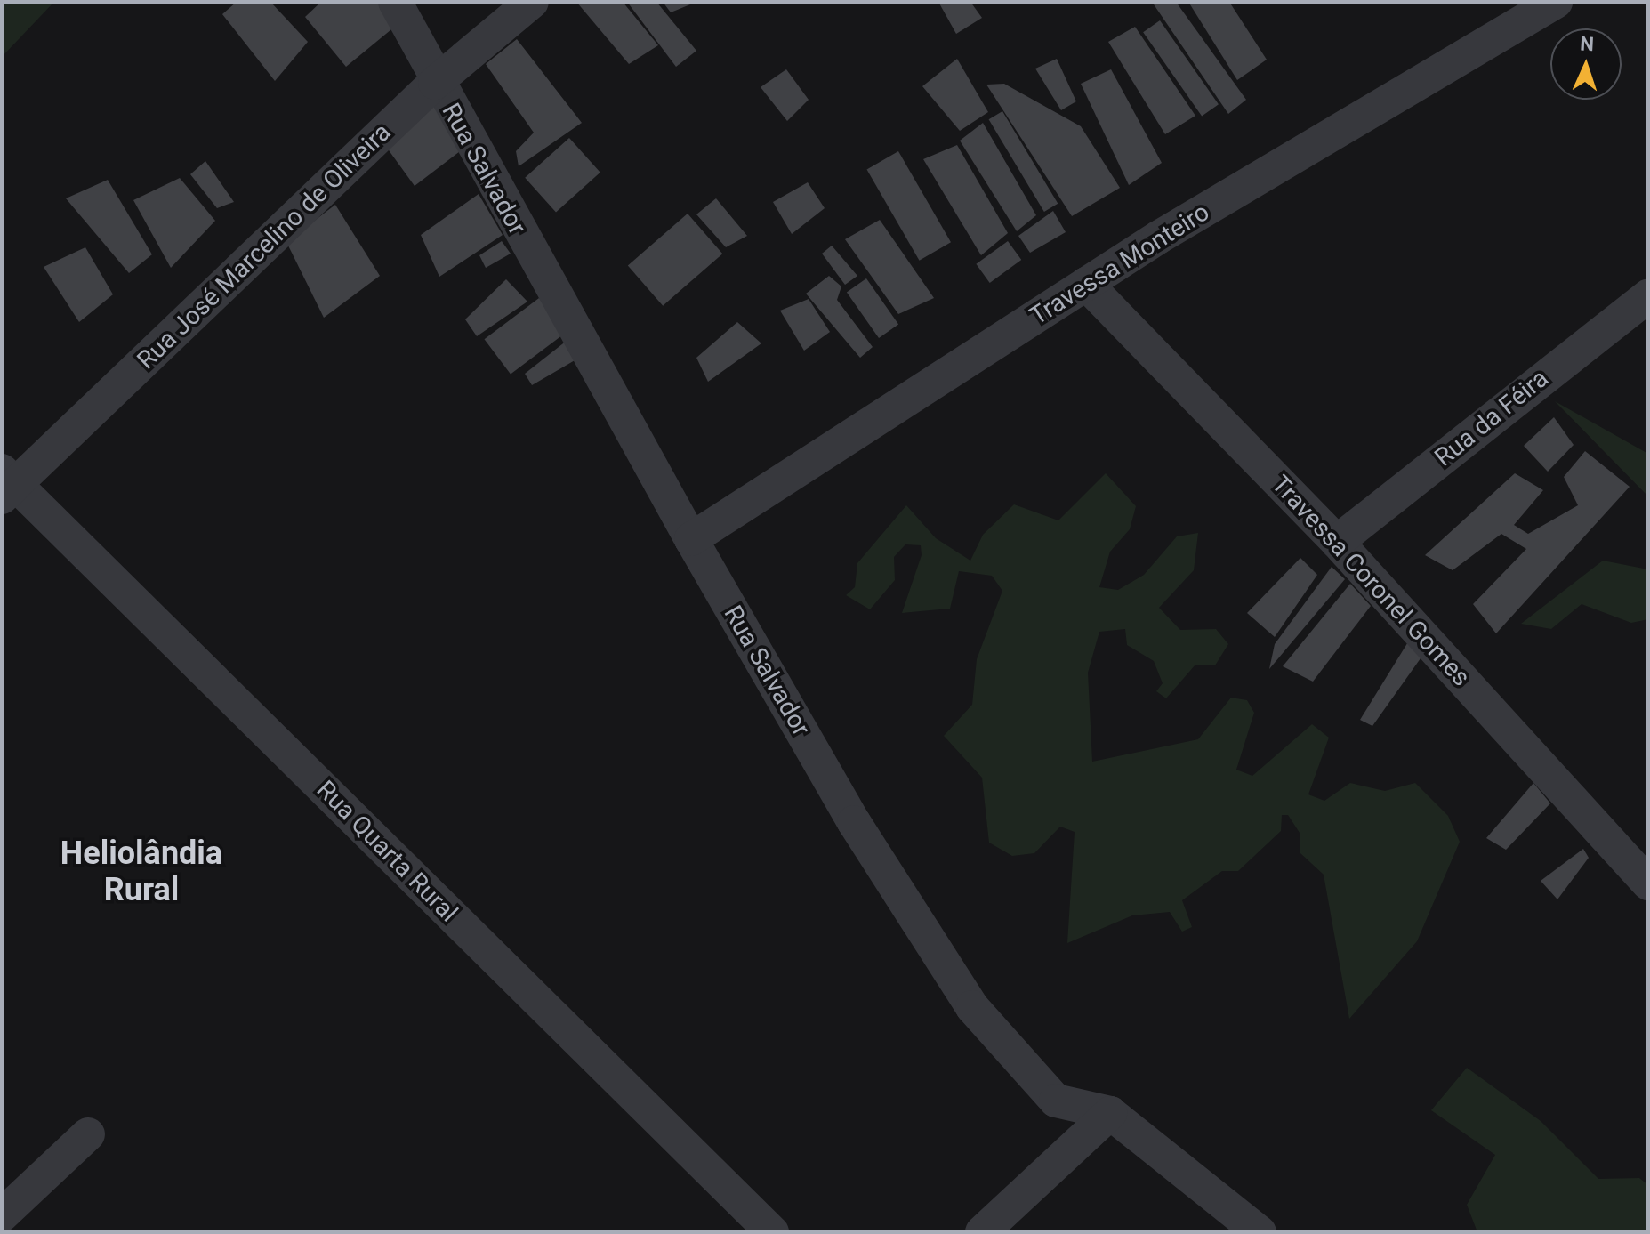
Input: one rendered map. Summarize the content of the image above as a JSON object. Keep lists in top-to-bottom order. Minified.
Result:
{"streets":{"street":["Rua Salvador","Rua José Marcelino de Oliveira","Travessa Monteiro","Rua da Féira","Travessa Coronel Gomes","Rua Quarta Rural"]},"crossings":[["Rua Salvador","Rua José Marcelino de Oliveira"],["Rua Salvador","Travessa Monteiro"],["Rua José Marcelino de Oliveira","Rua Quarta Rural"],["Travessa Monteiro","Travessa Coronel Gomes"],["Rua da Féira","Travessa Coronel Gomes"]],"districts":["Heliolândia Rural"],"north":"top"}
